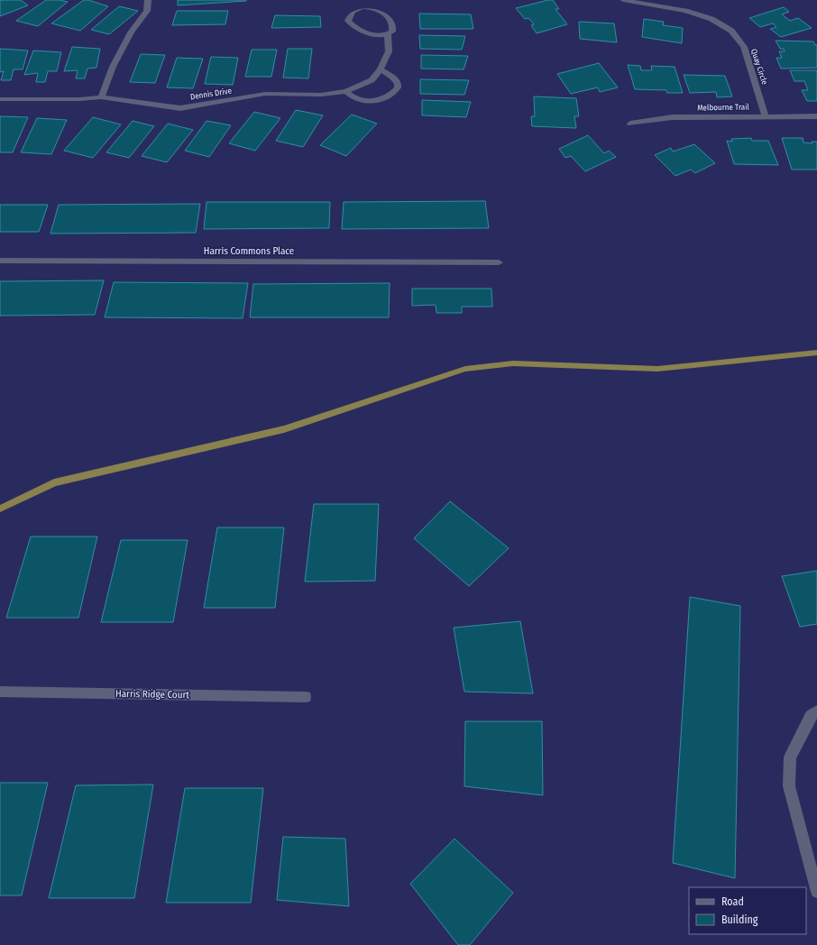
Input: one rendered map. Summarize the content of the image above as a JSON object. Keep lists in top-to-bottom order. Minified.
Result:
{"streets":{"street":["Quay Circle","Dennis Drive","Melbourne Trail","Harris Commons Place","Harris Ridge Court"]},"crossings":[["Quay Circle","Melbourne Trail"]],"legend":["Road","Building"]}
